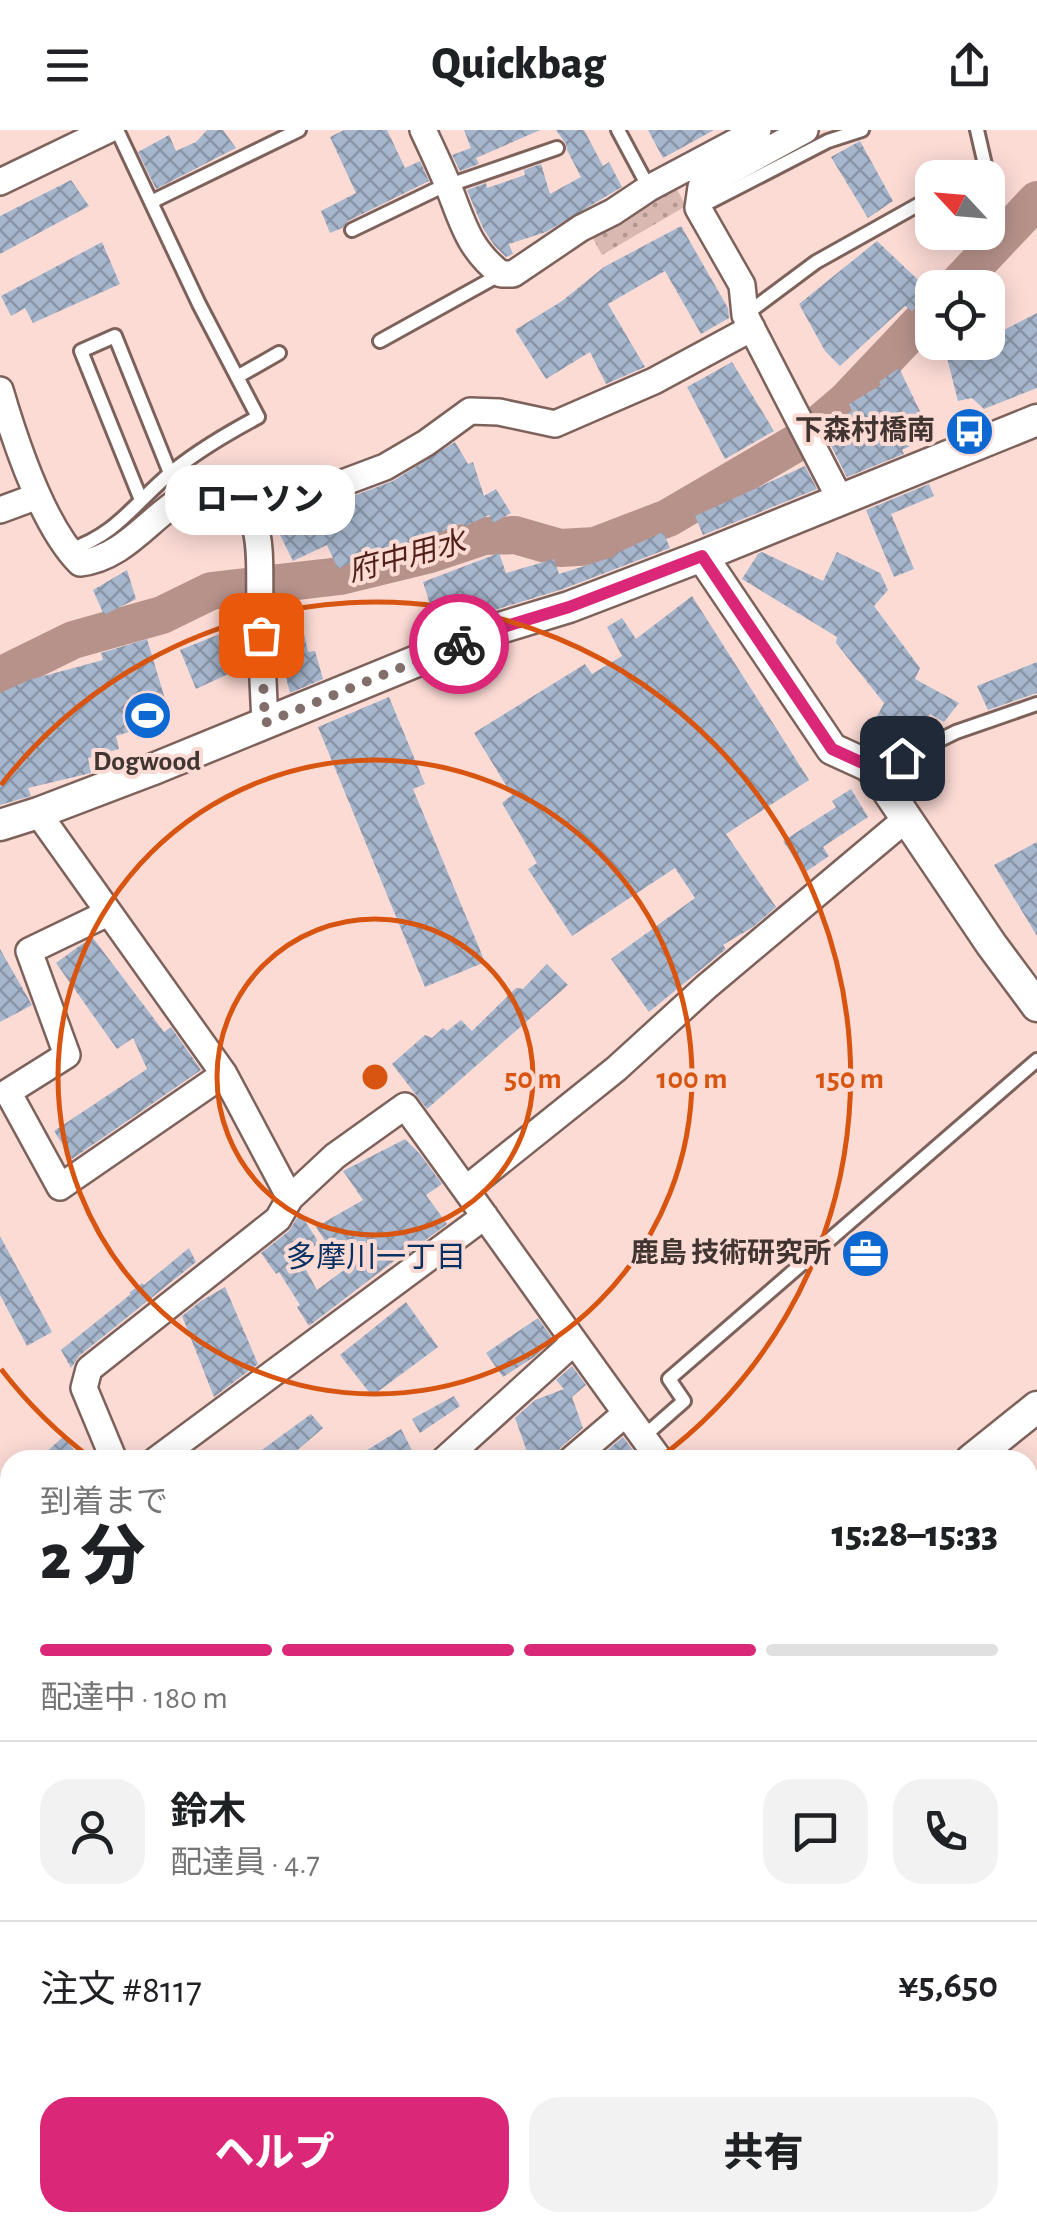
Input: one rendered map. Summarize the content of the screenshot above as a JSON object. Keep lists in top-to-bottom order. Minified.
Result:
{"districts":["多摩川一丁目"],"water":["府中用水"],"places":{"bus stop":["下森村橋南"],"other":["ローソン"],"sports":["Dogwood"],"office":["鹿島 技術研究所"]},"north":"top left","page":{"header":"Quickbag","bubble":"ローソン","heading":["2 分","到着まで","15:28–15:33"],"panel":["鈴木","配達員 · 4.7","注文 #8117","¥5,650"],"bar":"配達中 · 180 m","buttons":["ヘルプ","共有"]},"rings":["50 m","100 m","150 m"]}
